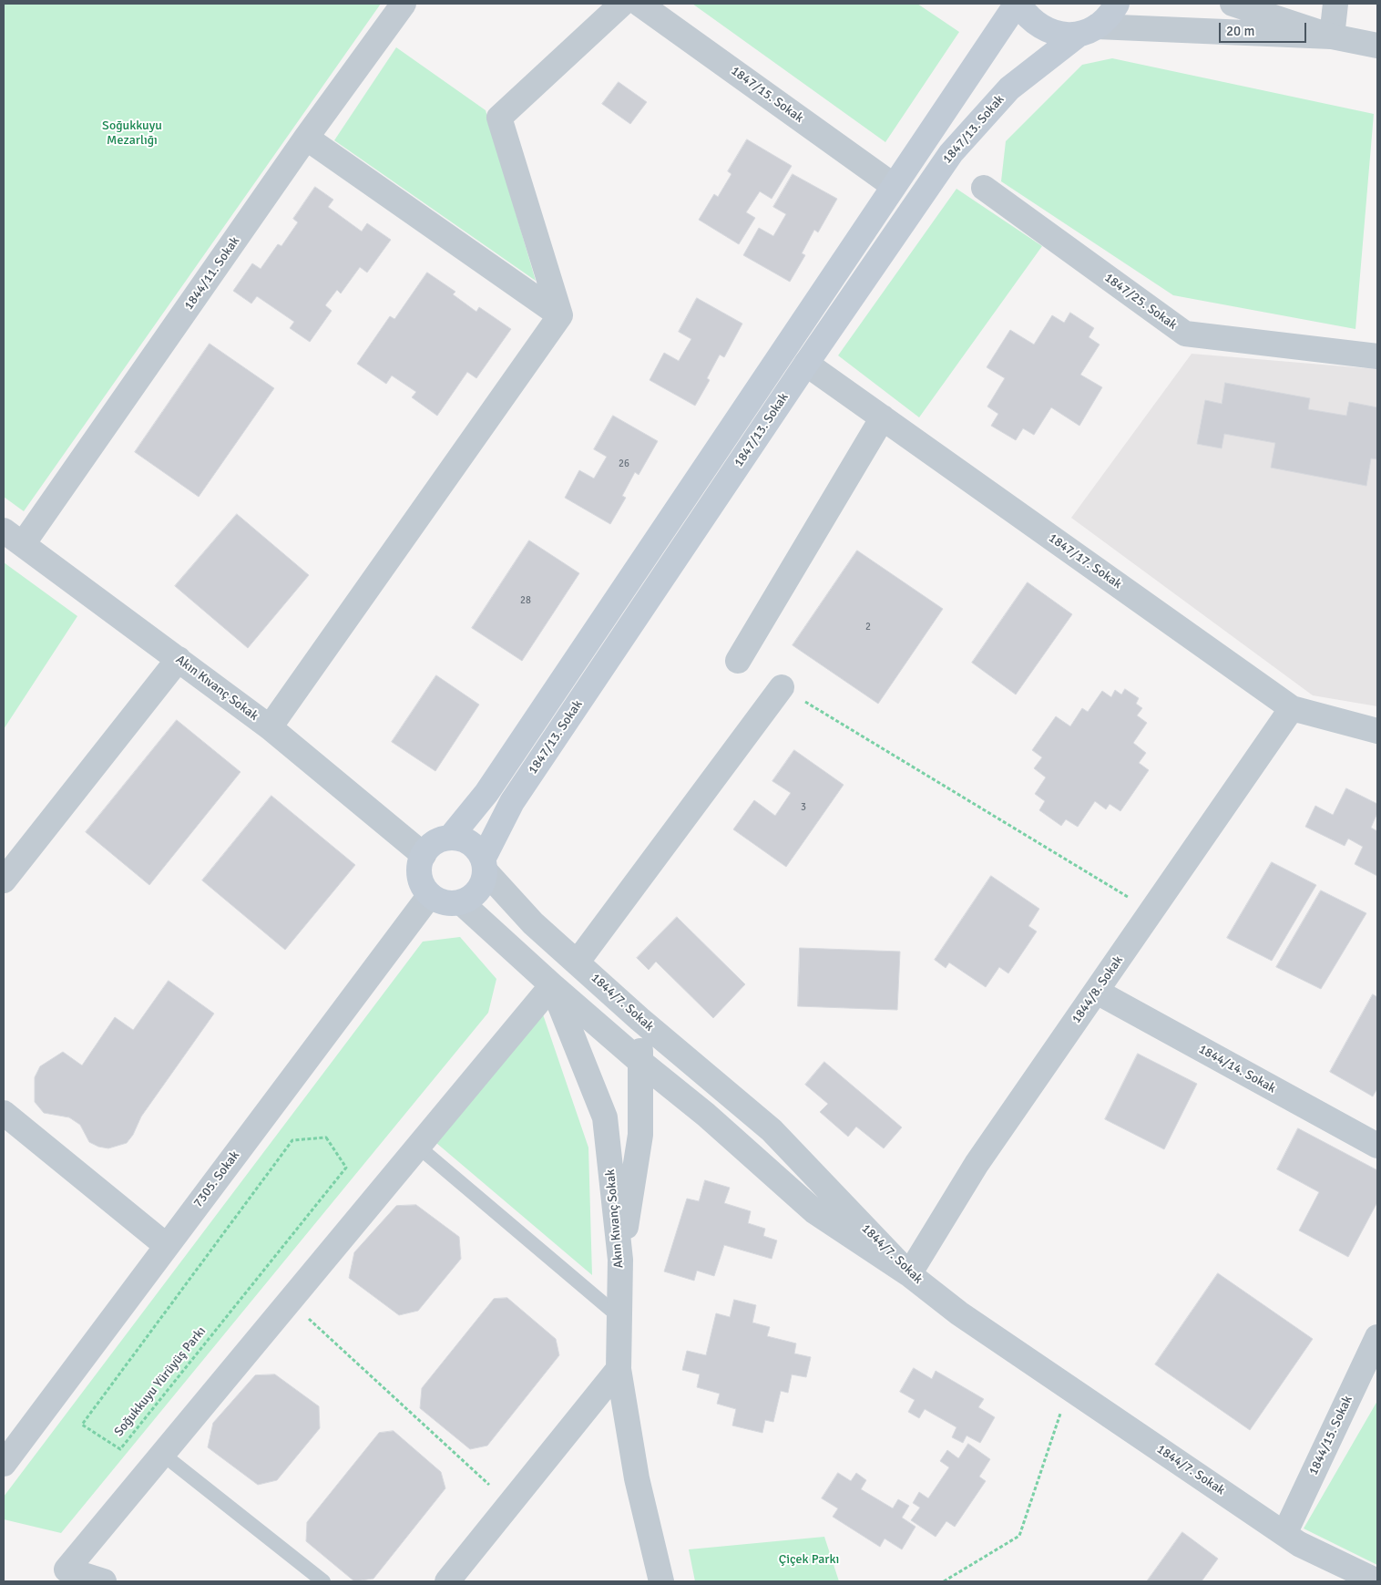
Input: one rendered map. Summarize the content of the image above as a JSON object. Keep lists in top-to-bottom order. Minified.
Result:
{"streets":{"main road":["1847/13. Sokak"],"street":["1847/15. Sokak","1844/11. Sokak","1847/25. Sokak","1847/17. Sokak","Akın Kıvanç Sokak","1844/8. Sokak","1844/7. Sokak","1844/14. Sokak","7305. Sokak","1844/15. Sokak"],"path":["Soğukkuyu Yürüyüş Parkı"]},"crossings":[["1847/15. Sokak","1847/13. Sokak"],["1847/13. Sokak","1847/17. Sokak"],["1847/13. Sokak","Akın Kıvanç Sokak"],["1847/13. Sokak","1844/7. Sokak"],["1847/13. Sokak","7305. Sokak"],["1844/11. Sokak","Akın Kıvanç Sokak"],["1847/17. Sokak","1844/8. Sokak"],["Akın Kıvanç Sokak","1844/7. Sokak"],["Akın Kıvanç Sokak","7305. Sokak"],["1844/8. Sokak","1844/7. Sokak"],["1844/8. Sokak","1844/14. Sokak"],["1844/7. Sokak","7305. Sokak"],["1844/7. Sokak","1844/15. Sokak"]],"parks":["Soğukkuyu Mezarlığı","Çiçek Parkı"],"house_numbers":["26","28","2","3"],"scale_bar":"20 m"}
